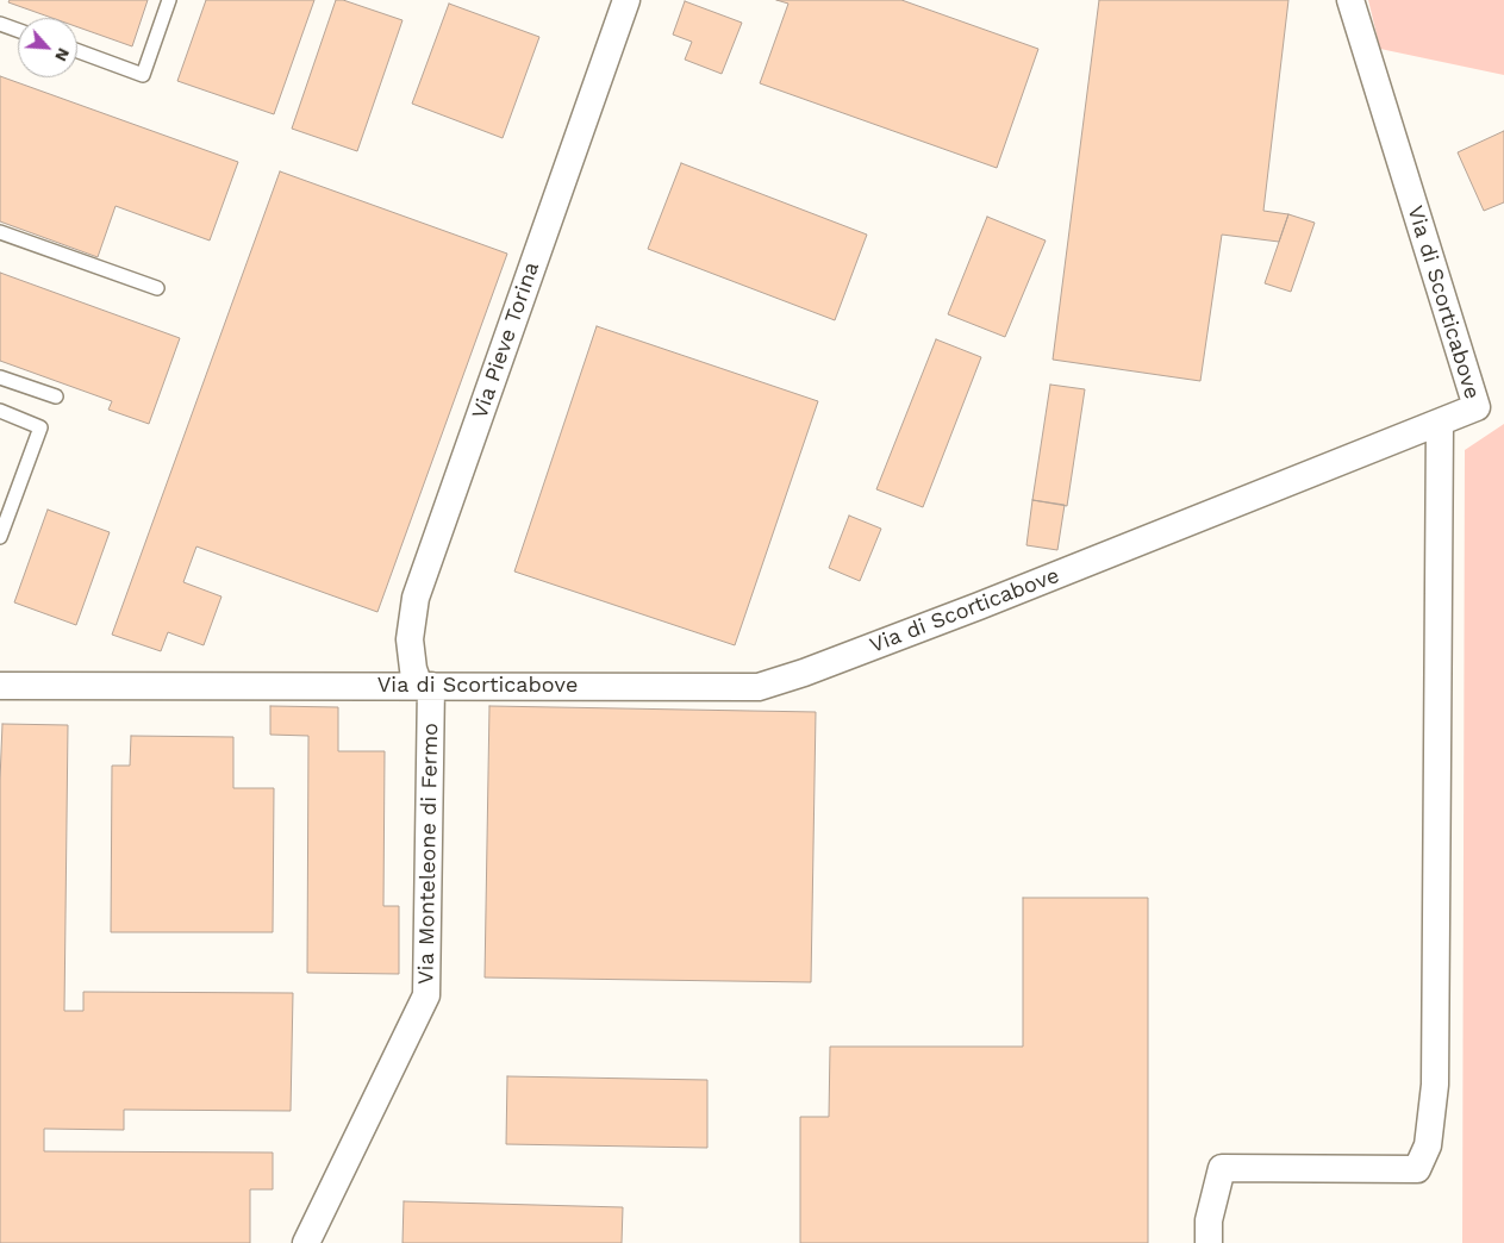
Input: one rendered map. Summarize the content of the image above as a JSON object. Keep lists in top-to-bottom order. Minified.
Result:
{"streets":{"street":["Via di Scorticabove","Via Pieve Torina","Via Monteleone di Fermo"]},"crossings":[["Via di Scorticabove","Via Pieve Torina"],["Via di Scorticabove","Via Monteleone di Fermo"],["Via Pieve Torina","Via Monteleone di Fermo"]],"north":"bottom right"}
